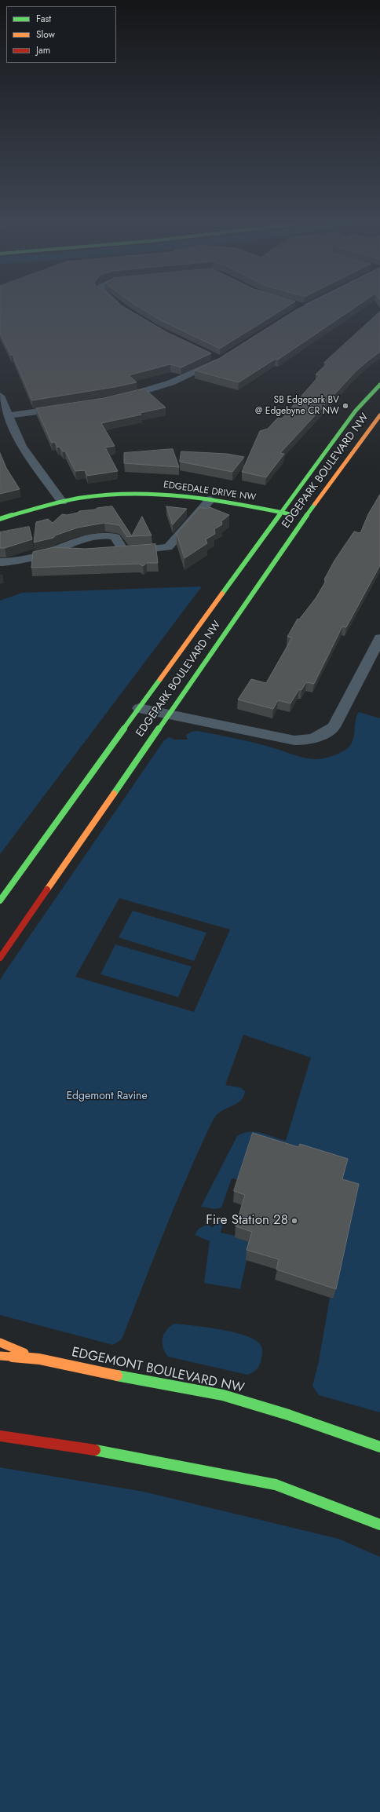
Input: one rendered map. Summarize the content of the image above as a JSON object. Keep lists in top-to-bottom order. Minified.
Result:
{"streets":{"street":["EDGEPARK BOULEVARD NW","EDGEDALE DRIVE NW","EDGEMONT BOULEVARD NW"]},"crossings":[["EDGEPARK BOULEVARD NW","EDGEDALE DRIVE NW"]],"parks":["Edgemont Ravine"],"places":["SB Edgepark BV @ Edgebyne CR NW","Fire Station 28"],"legend":["Fast","Slow","Jam"]}
